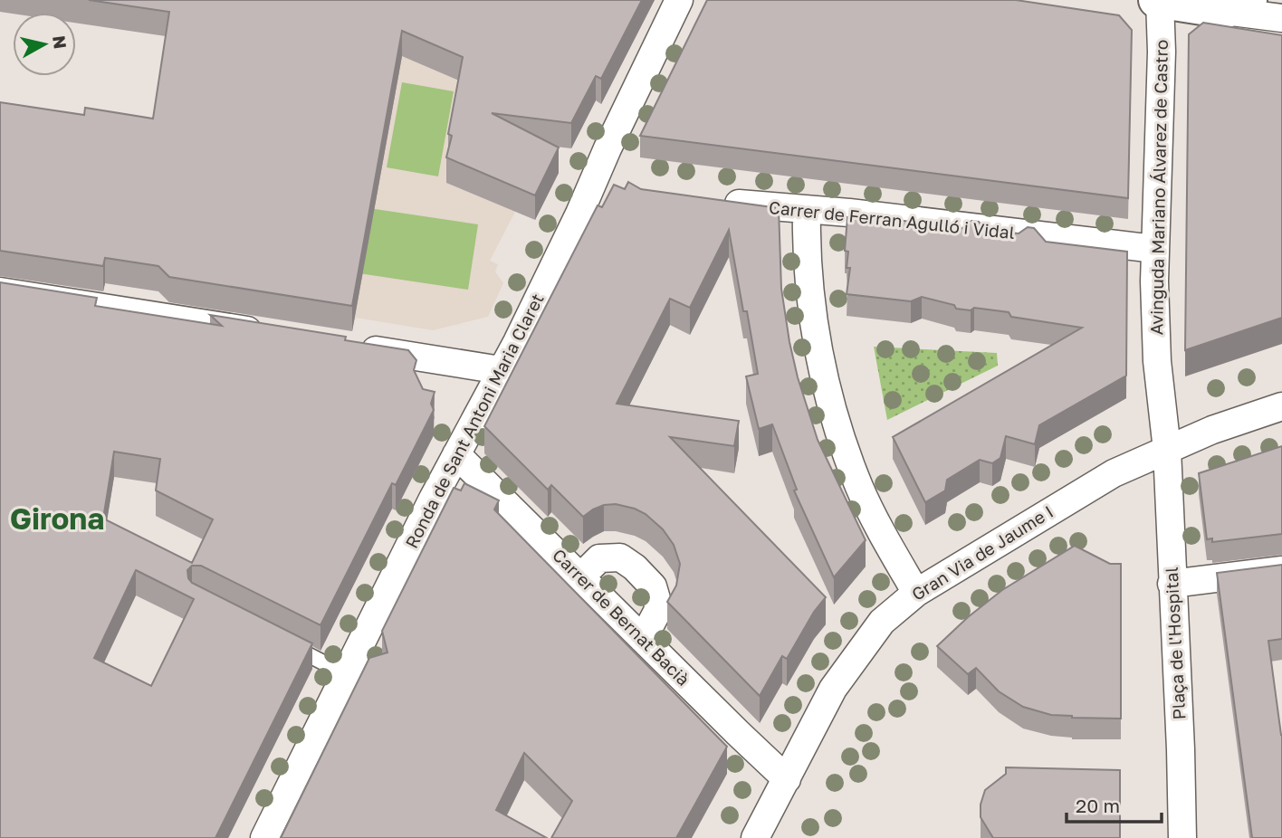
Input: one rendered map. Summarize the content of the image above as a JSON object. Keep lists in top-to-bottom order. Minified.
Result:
{"streets":{"street":["Avinguda Mariano Álvarez de Castro","Carrer de Ferran Agulló i Vidal","Ronda de Sant Antoni Maria Claret","Gran Via de Jaume I","Carrer de Bernat Bacià","Plaça de l'Hospital"]},"crossings":[["Avinguda Mariano Álvarez de Castro","Carrer de Ferran Agulló i Vidal"],["Avinguda Mariano Álvarez de Castro","Gran Via de Jaume I"],["Avinguda Mariano Álvarez de Castro","Plaça de l'Hospital"],["Ronda de Sant Antoni Maria Claret","Carrer de Bernat Bacià"],["Gran Via de Jaume I","Carrer de Bernat Bacià"],["Gran Via de Jaume I","Plaça de l'Hospital"]],"districts":["Girona"],"scale_bar":"20 m","north":"right"}
